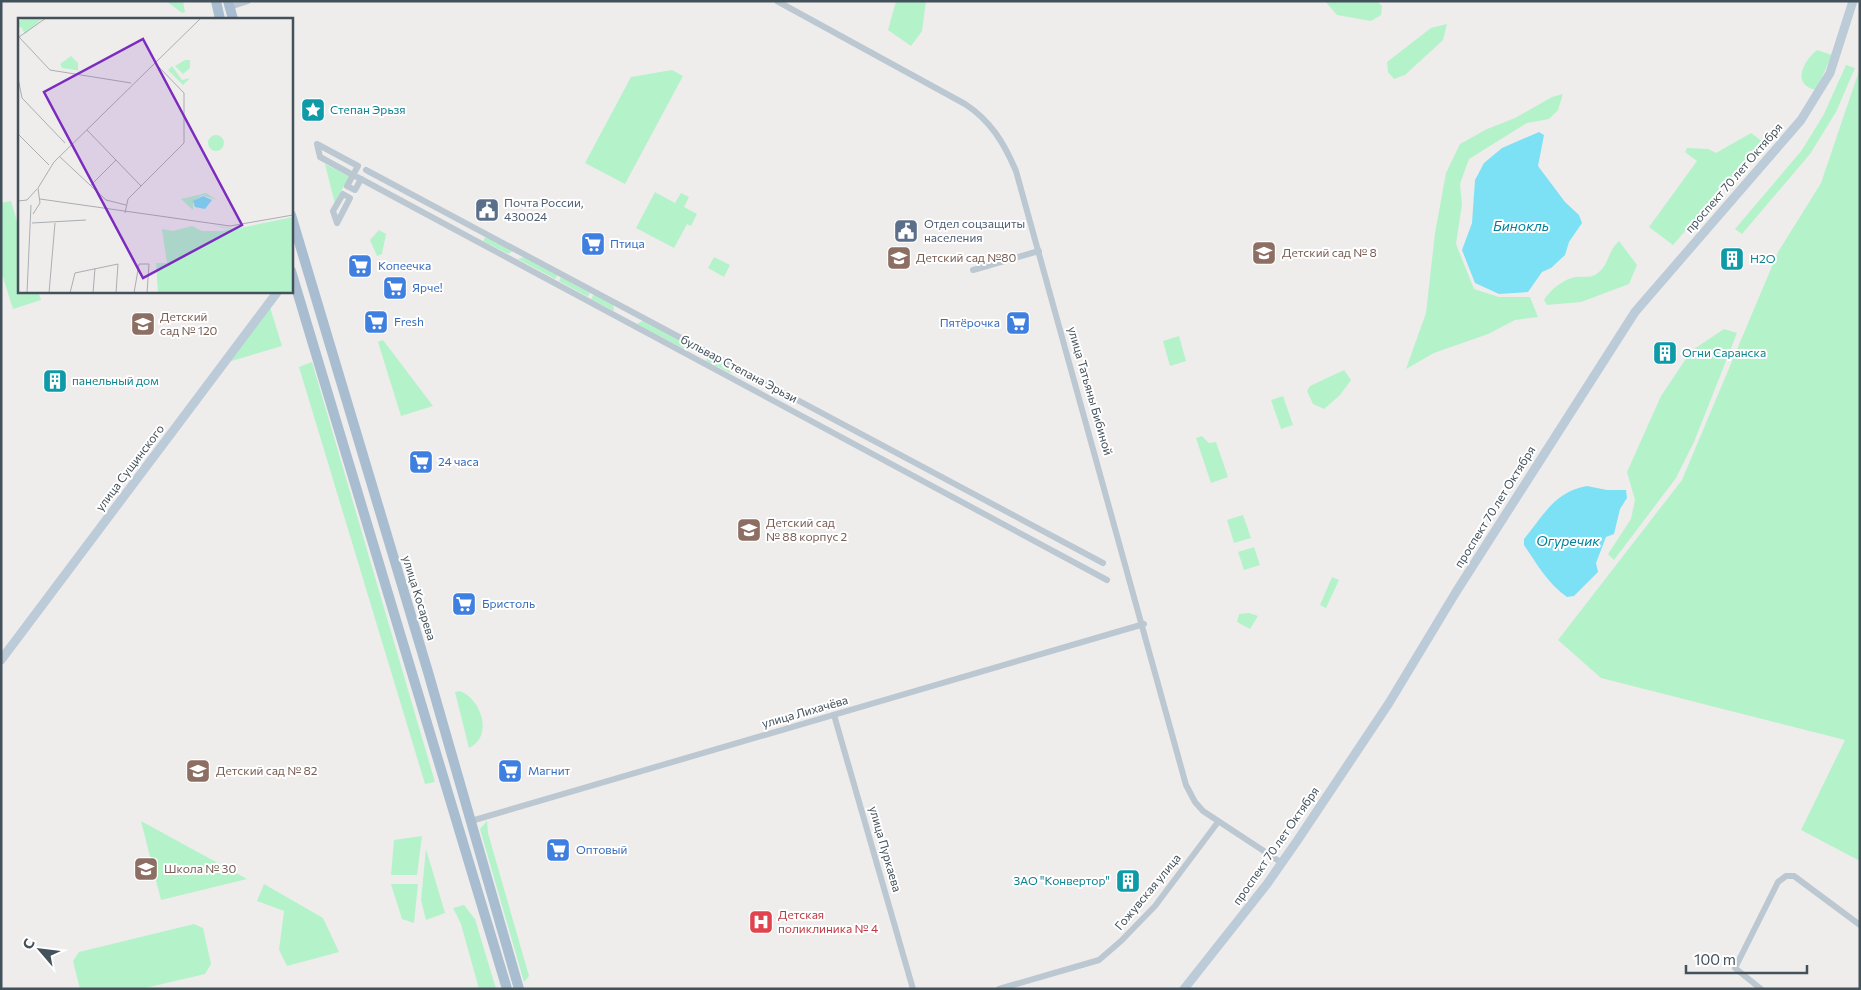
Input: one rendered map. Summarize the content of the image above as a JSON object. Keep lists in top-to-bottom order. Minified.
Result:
{"streets":{"main road":["проспект 70 лет Октября","улица Сущинского","улица Косарева"],"street":["бульвар Степана Эрьзи","улица Татьяны Бибиной","улица Лихачёва","улица Пуркаева","Гожувская улица"]},"crossings":[["проспект 70 лет Октября","улица Татьяны Бибиной"],["улица Татьяны Бибиной","улица Лихачёва"],["улица Татьяны Бибиной","Гожувская улица"],["улица Косарева","улица Лихачёва"],["улица Лихачёва","улица Пуркаева"]],"water":["Бинокль","Огуречик"],"places":{"place":["Степан Эрьзя"],"public building":["Почта России, 430024","Отдел соцзащиты населения"],"supermarket":["Птица","Копеечка","Ярче!","Fresh","Пятёрочка","24 часа","Бристоль","Магнит","Оптовый"],"school or university":["Детский сад № 8","Детский сад №80","Детский сад № 120","Детский сад № 88 корпус 2","Детский сад № 82","Школа № 30"],"building":["H2O","Огни Саранска","панельный дом","ЗАО \"Конвертор\""],"hospital":["Детская поликлиника № 4"]},"scale_bar":"100 m","north":"top left"}
